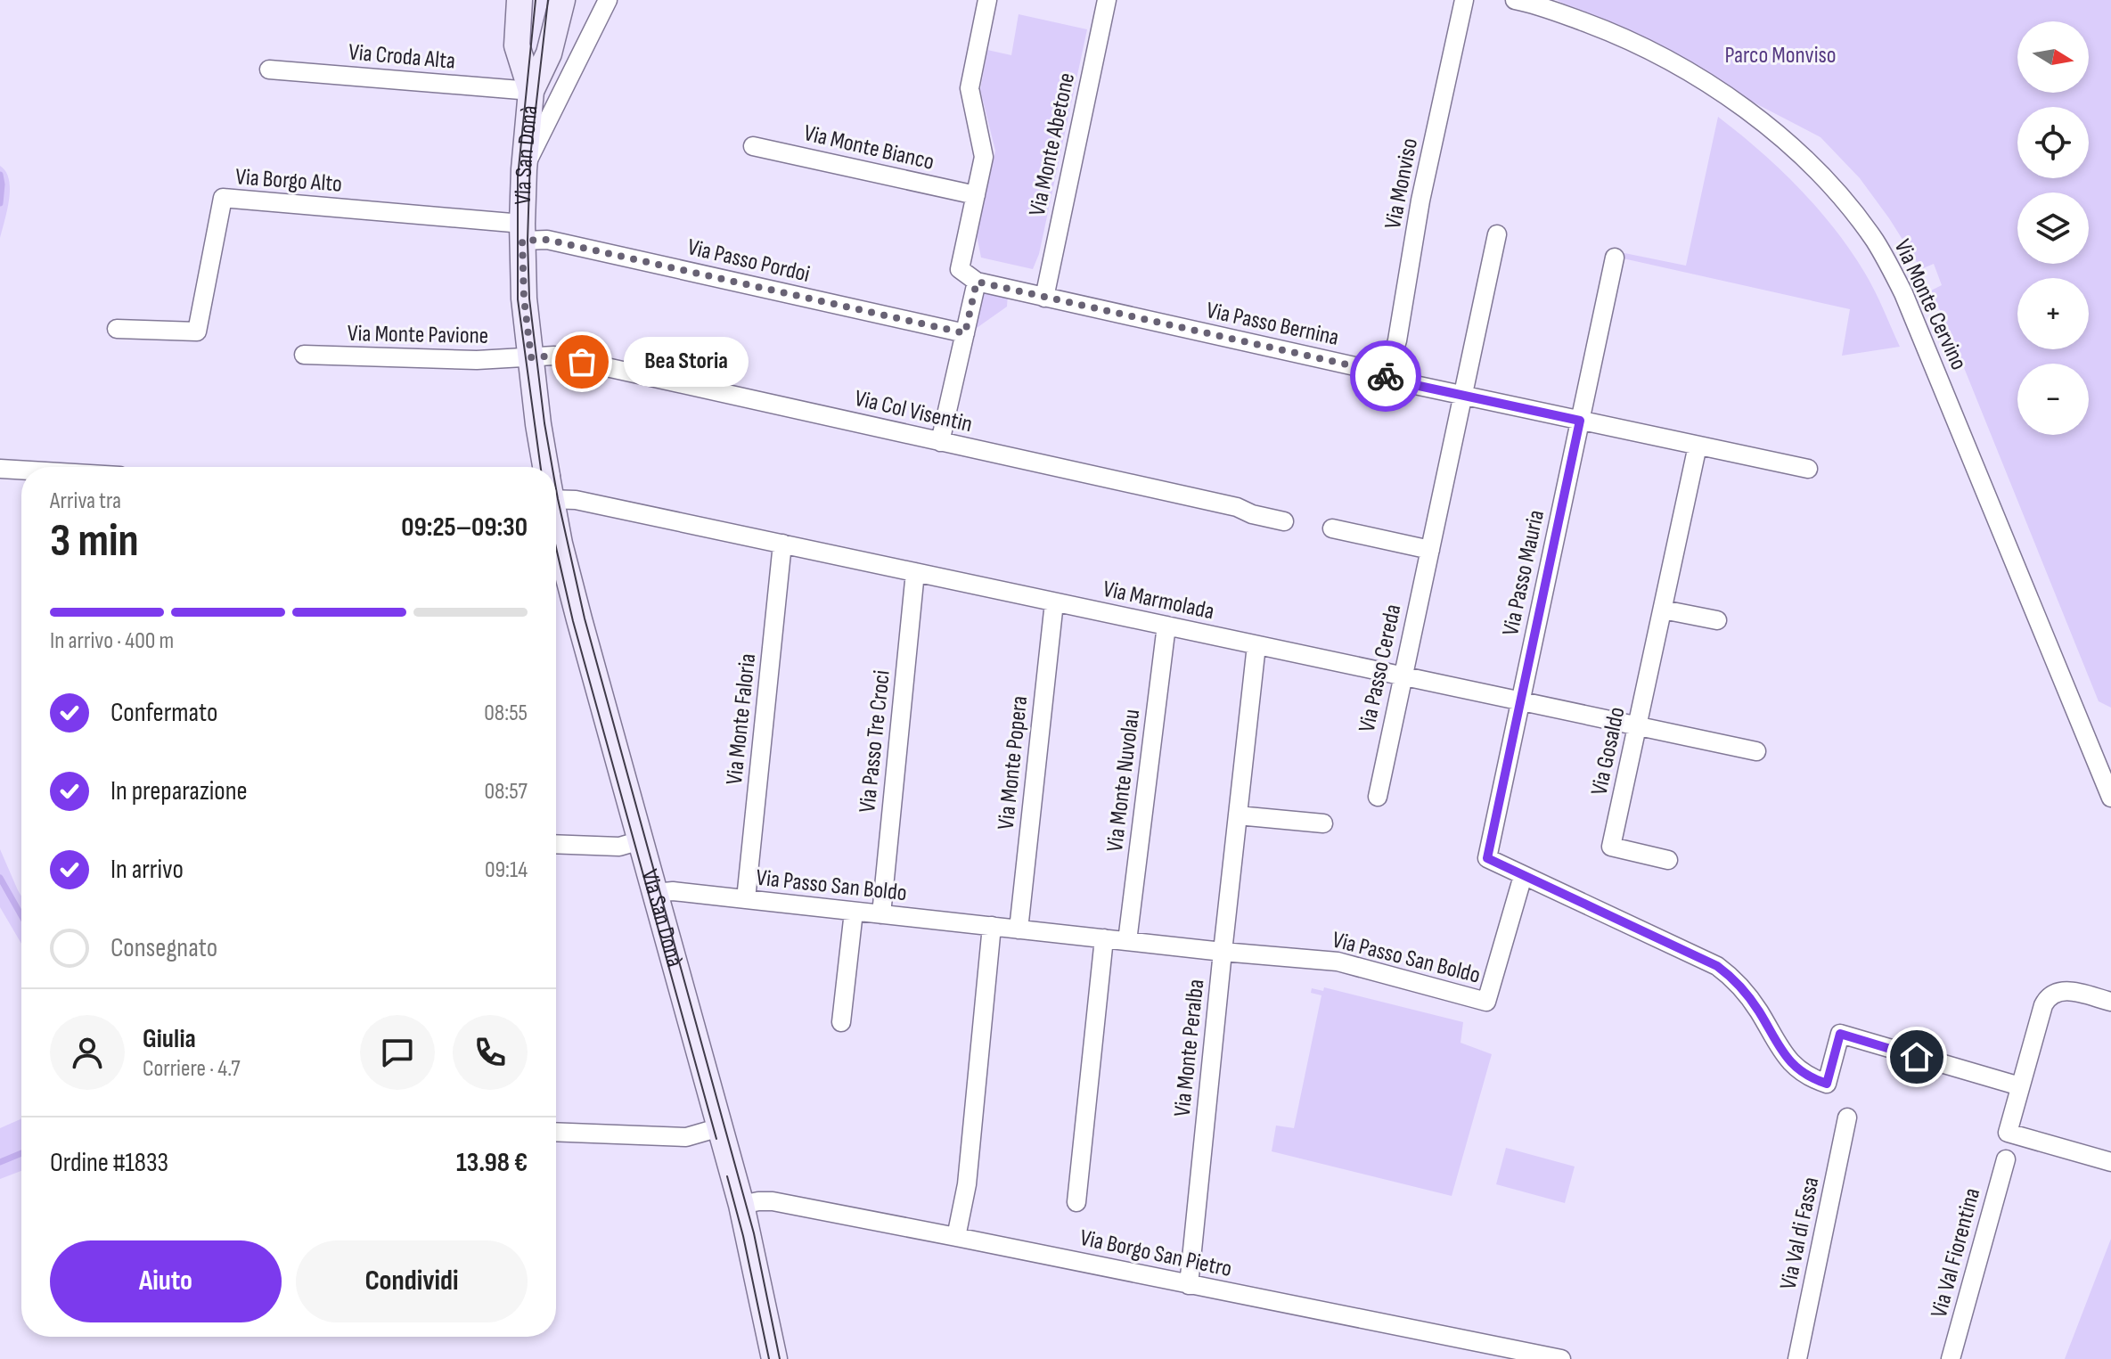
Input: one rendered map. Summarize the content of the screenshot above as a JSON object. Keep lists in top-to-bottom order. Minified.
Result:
{"streets":{"main road":["Via San Donà"],"street":["Via Croda Alta","Via Monte Abetone","Via Monte Bianco","Via Borgo Alto","Via Monviso","Via Passo Pordoi","Via Monte Cervino","Via Passo Bernina","Via Monte Pavione","Via Col Visentin","Via Passo Mauria","Via Marmolada","Via Passo Cereda","Via Monte Faloria","Via Passo Tre Croci","Via Gosaldo","Via Monte Popera","Via Monte Nuvolau","Via Passo San Boldo","Via Monte Peralba","Via Val di Fassa","Via Val Fiorentina","Via Borgo San Pietro"]},"crossings":[["Via Croda Alta","Via San Donà"],["Via Monte Abetone","Via Passo Bernina"],["Via San Donà","Via Borgo Alto"],["Via San Donà","Via Passo Pordoi"],["Via San Donà","Via Monte Pavione"],["Via San Donà","Via Col Visentin"],["Via San Donà","Via Passo San Boldo"],["Via San Donà","Via Borgo San Pietro"],["Via Borgo Alto","Via Passo Pordoi"],["Via Monviso","Via Passo Bernina"],["Via Passo Bernina","Via Passo Mauria"],["Via Passo Bernina","Via Passo Cereda"],["Via Passo Bernina","Via Gosaldo"],["Via Monte Pavione","Via Col Visentin"],["Via Passo Mauria","Via Marmolada"],["Via Passo Mauria","Via Passo San Boldo"],["Via Marmolada","Via Passo Cereda"],["Via Marmolada","Via Monte Faloria"],["Via Marmolada","Via Passo Tre Croci"],["Via Marmolada","Via Gosaldo"],["Via Marmolada","Via Monte Popera"],["Via Marmolada","Via Monte Nuvolau"],["Via Marmolada","Via Monte Peralba"],["Via Monte Faloria","Via Passo San Boldo"],["Via Passo Tre Croci","Via Passo San Boldo"],["Via Monte Popera","Via Passo San Boldo"],["Via Monte Nuvolau","Via Passo San Boldo"],["Via Passo San Boldo","Via Monte Peralba"],["Via Monte Peralba","Via Borgo San Pietro"]],"parks":["Parco Monviso"],"places":["Bea Storia"],"north":"right","page":{"map_buttons":["+","−"],"bubble":"Bea Storia","heading":["3 min","Arriva tra","09:25–09:30"],"panel":["Giulia","Corriere · 4.7","Ordine #1833","13.98 €"],"bar":"In arrivo · 400 m","list":[["Confermato","08:55"],["In preparazione","08:57"],["In arrivo","09:14"],"Consegnato"],"buttons":["Aiuto","Condividi"]}}
